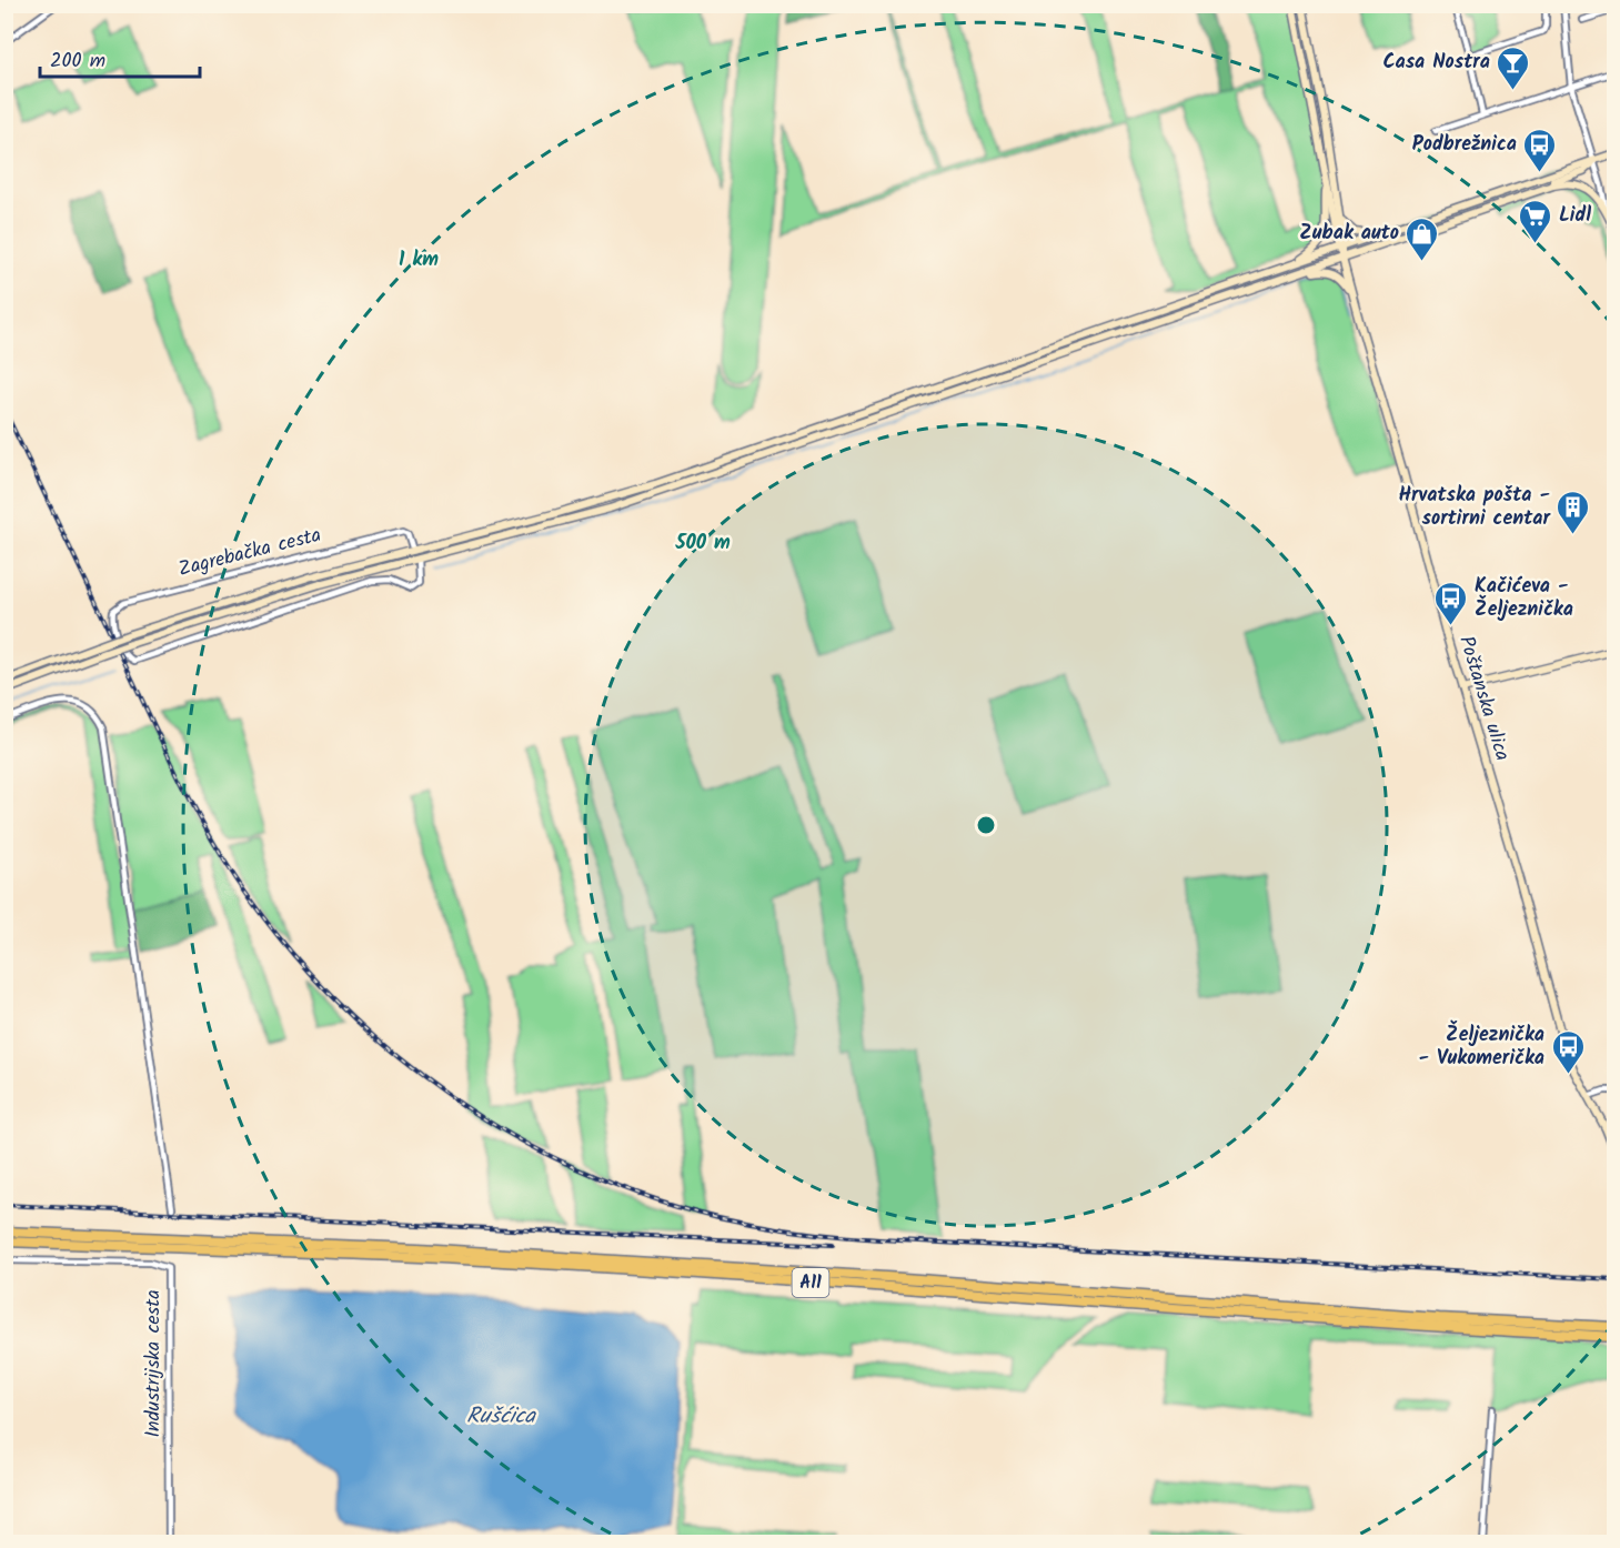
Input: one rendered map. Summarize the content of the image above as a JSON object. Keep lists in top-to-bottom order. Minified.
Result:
{"streets":{"highway":["A11"],"main road":["Zagrebačka cesta","Poštanska ulica"],"street":["Industrijska cesta"]},"crossings":[["Zagrebačka cesta","Poštanska ulica"]],"water":["Rušćica"],"places":{"bar":["Casa Nostra"],"bus stop":["Podbrežnica","Kačićeva - Željeznička","Željeznička - Vukomerička"],"supermarket":["Lidl"],"shop":["Zubak auto"],"building":["Hrvatska pošta - sortirni centar"]},"scale_bar":"200 m","rings":["1 km","500 m"]}
